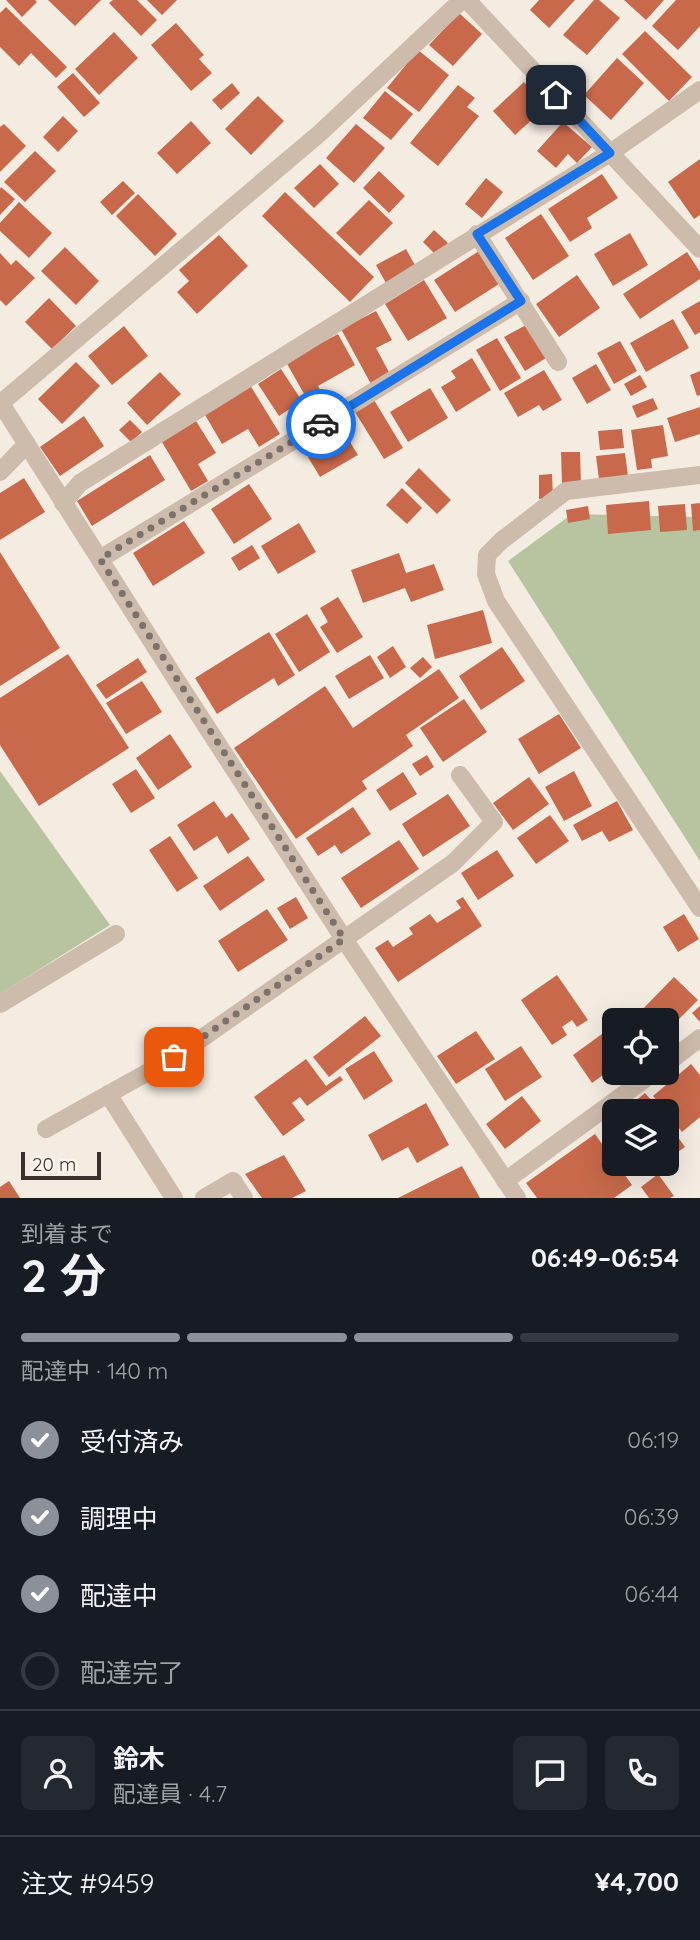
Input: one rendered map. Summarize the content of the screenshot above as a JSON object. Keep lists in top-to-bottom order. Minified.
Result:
{"scale_bar":"20 m","page":{"scale":"20 m","heading":["2 分","到着まで","06:49–06:54"],"panel":["鈴木","配達員 · 4.7","注文 #9459","¥4,700"],"bar":"配達中 · 140 m","list":[["受付済み","06:19"],["調理中","06:39"],["配達中","06:44"],"配達完了"]}}
